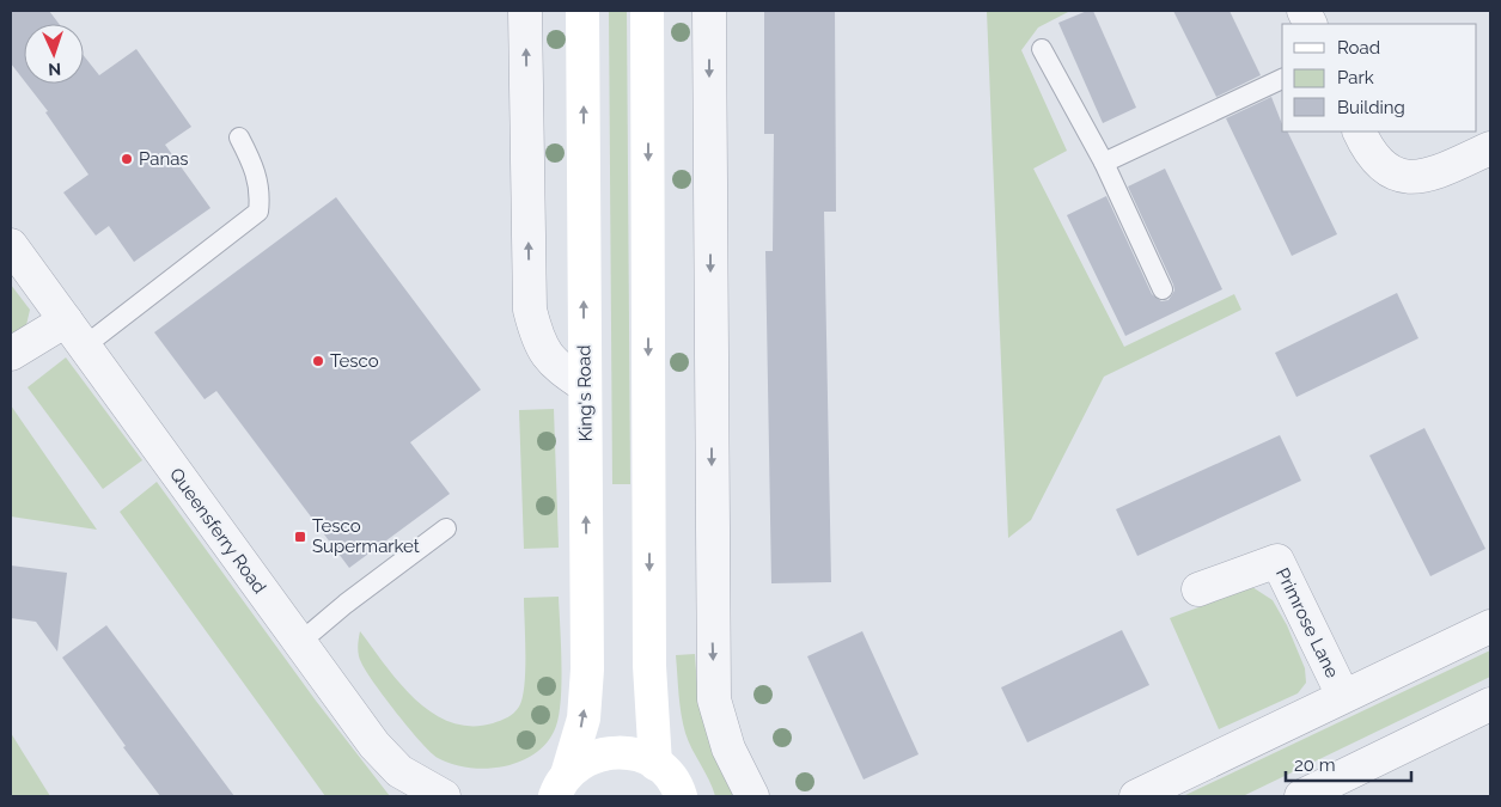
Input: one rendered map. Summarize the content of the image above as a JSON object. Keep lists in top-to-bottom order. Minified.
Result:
{"streets":{"main road":["King's Road"],"street":["Queensferry Road","Primrose Lane"]},"places":{"other":["Panas","Tesco"],"transit":["Tesco Supermarket"]},"legend":["Road","Park","Building"],"scale_bar":"20 m","north":"bottom"}
